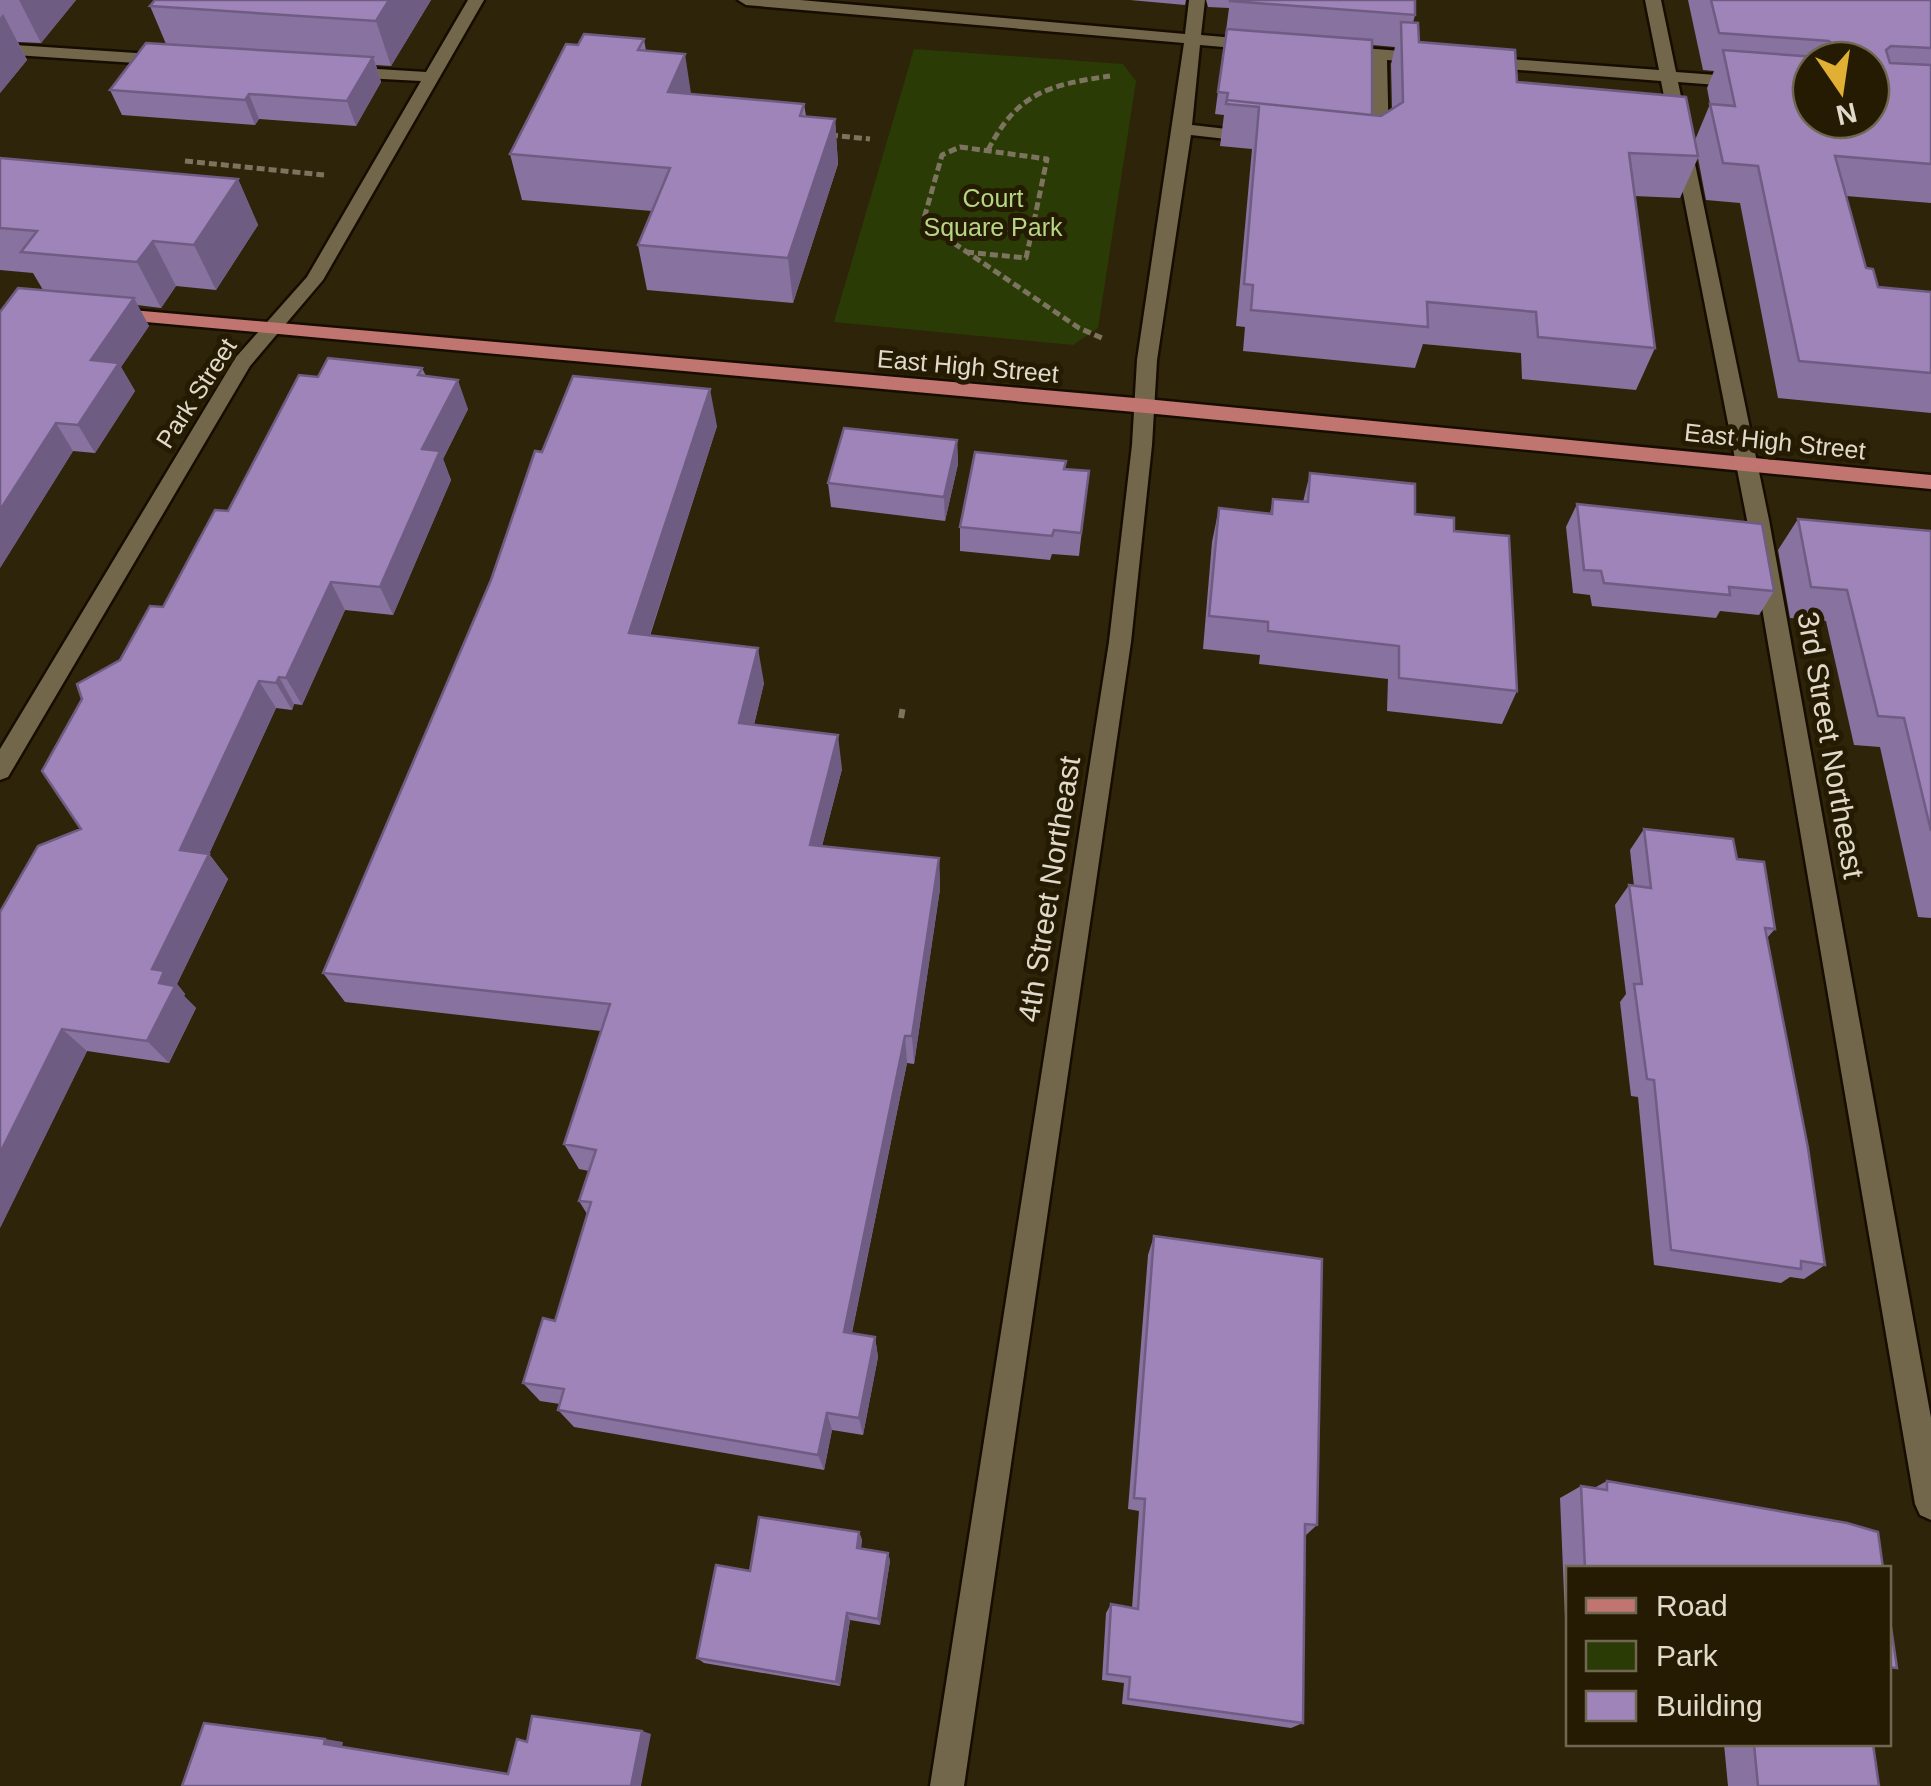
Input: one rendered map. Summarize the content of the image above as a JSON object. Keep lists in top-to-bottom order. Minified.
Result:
{"streets":{"main road":["East High Street"],"street":["Park Street","3rd Street Northeast","4th Street Northeast"]},"crossings":[["East High Street","Park Street"],["East High Street","3rd Street Northeast"],["East High Street","4th Street Northeast"]],"parks":["Court Square Park"],"legend":["Road","Park","Building"],"north":"bottom"}
